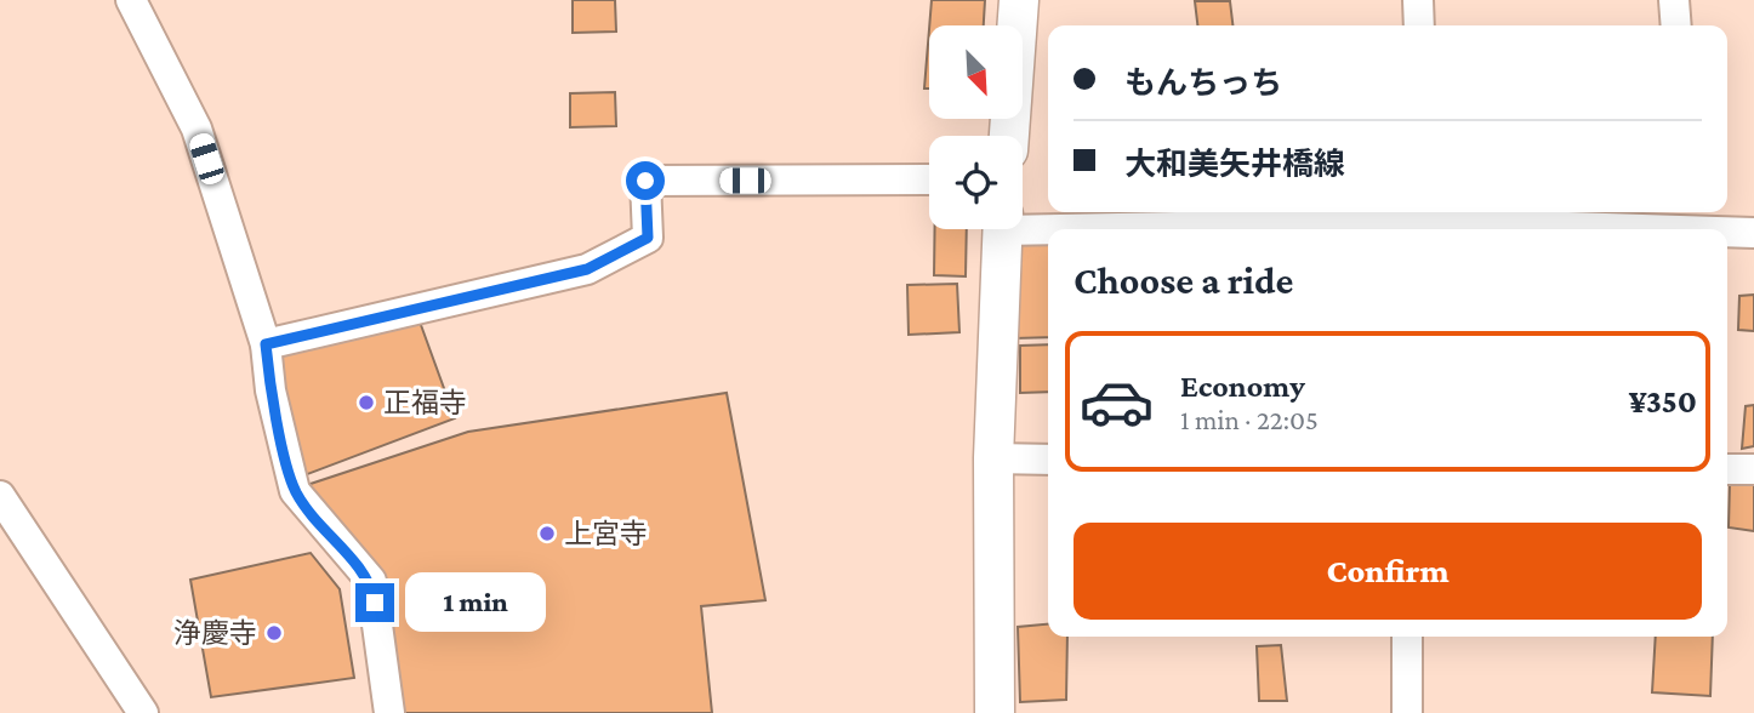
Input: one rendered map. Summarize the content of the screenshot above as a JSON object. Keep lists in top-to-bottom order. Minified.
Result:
{"places":["正福寺","上宮寺","浄慶寺"],"north":"bottom right","page":{"banner":["もんちっち","大和美矢井橋線"],"heading":"Choose a ride","list":[{"name":"Economy","note":"1 min · 22:05","value":"¥350"}],"buttons":"Confirm","bubble":"1 min"}}
